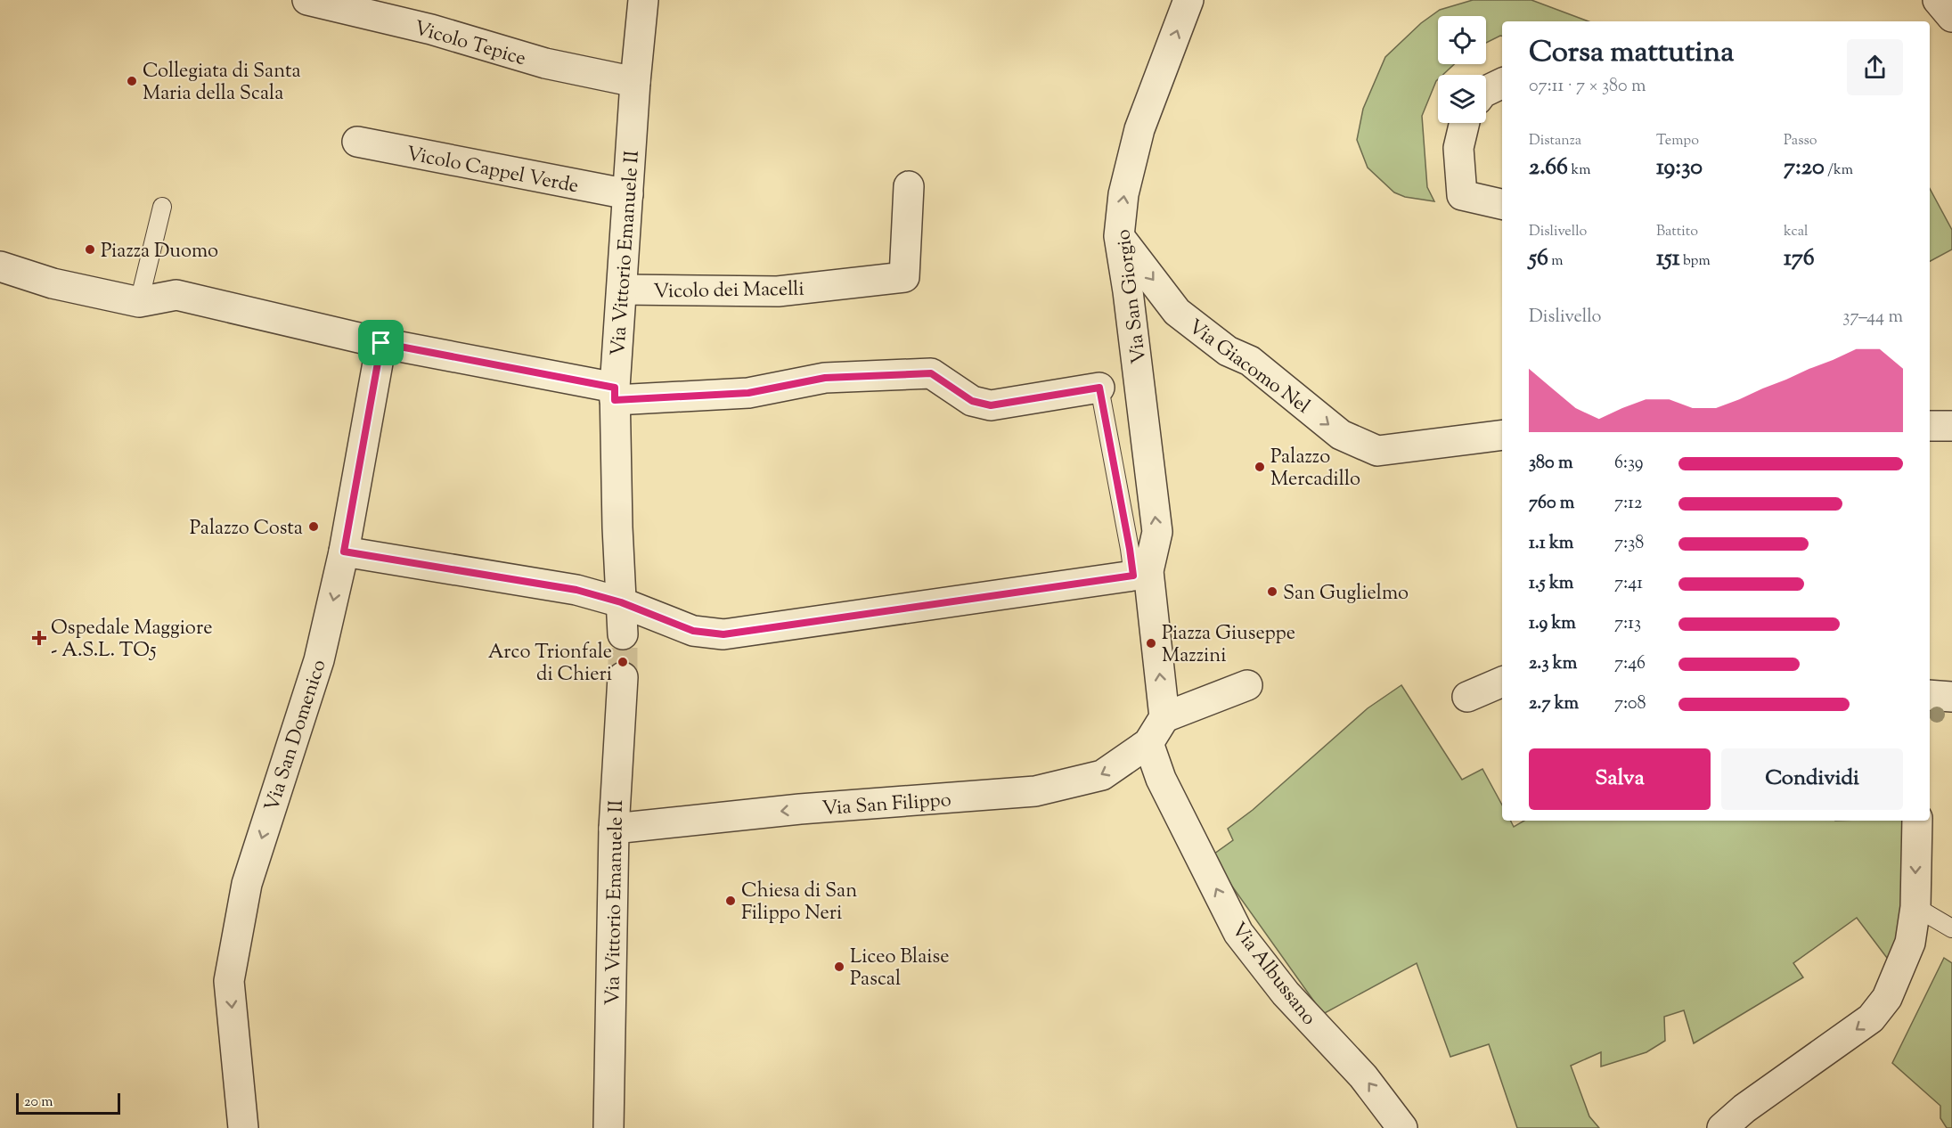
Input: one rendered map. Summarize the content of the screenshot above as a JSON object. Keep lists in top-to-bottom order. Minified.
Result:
{"streets":{"street":["Vicolo Tepice","Vicolo Cappel Verde","Via Vittorio Emanuele II","Vicolo dei Macelli","Via San Giorgio","Via Giacomo Nel","Via San Domenico","Via San Filippo","Via Albussano"]},"crossings":[["Vicolo Tepice","Via Vittorio Emanuele II"],["Vicolo Cappel Verde","Via Vittorio Emanuele II"],["Via Vittorio Emanuele II","Vicolo dei Macelli"],["Via Vittorio Emanuele II","Via San Filippo"],["Via San Giorgio","Via Giacomo Nel"],["Via San Filippo","Via Albussano"]],"one_way":["Via San Giorgio","Via Giacomo Nel","Via San Domenico","Via Albussano"],"places":{"other":["Collegiata di Santa Maria della Scala","Piazza Duomo","Palazzo Mercadillo","Palazzo Costa","San Guglielmo","Piazza Giuseppe Mazzini","Arco Trionfale di Chieri","Chiesa di San Filippo Neri","Liceo Blaise Pascal"],"health":["Ospedale Maggiore - A.S.L. TO5"]},"scale_bar":"20 m","page":{"heading":["Corsa mattutina","07:11 · 7 × 380 m"],"stats":[["Distanza","2.66 km"],["Tempo","19:30"],["Passo","7:20 /km"],["Dislivello","56 m"],["Battito","151 bpm"],["kcal","176"]],"chart":["Dislivello","37–44 m"],"list":[{"name":"380 m","note":"6:39"},{"name":"760 m","note":"7:12"},{"name":"1.1 km","note":"7:38"},{"name":"1.5 km","note":"7:41"},{"name":"1.9 km","note":"7:13"},{"name":"2.3 km","note":"7:46"},{"name":"2.7 km","note":"7:08"}],"buttons":["Salva","Condividi"],"scale":"20 m"}}
